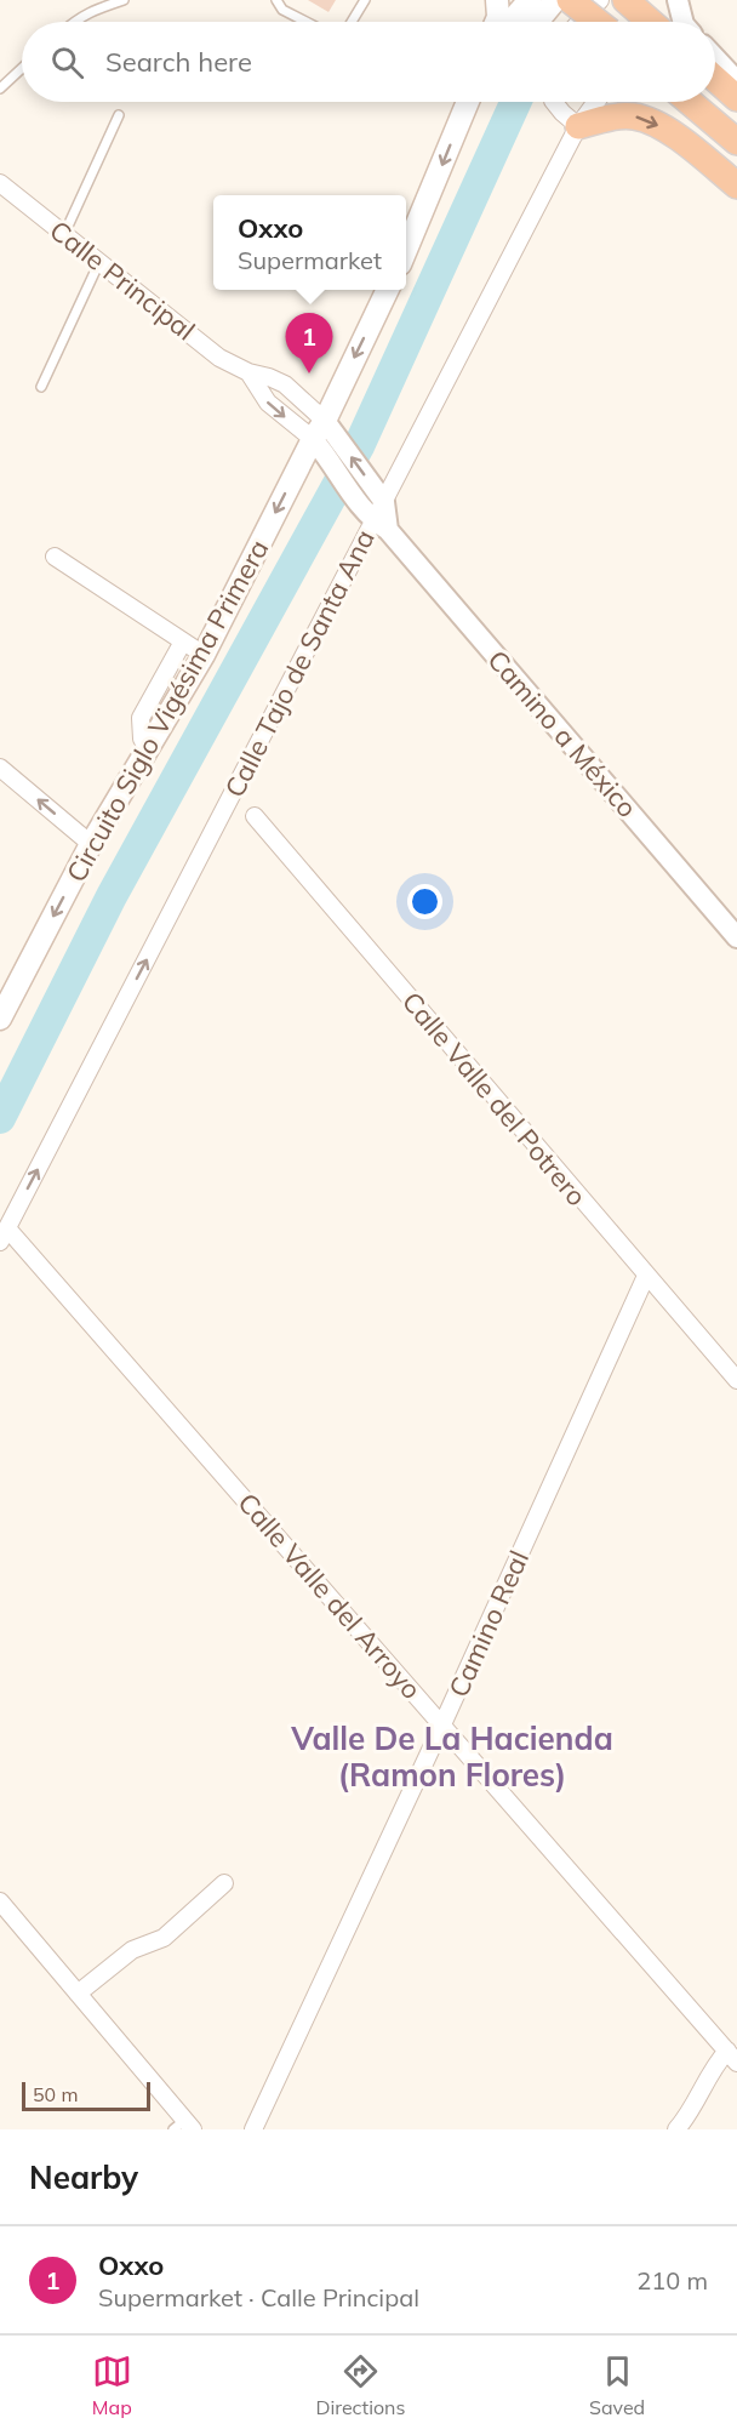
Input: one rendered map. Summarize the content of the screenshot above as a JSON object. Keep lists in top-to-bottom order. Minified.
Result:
{"streets":{"main road":["Circuito Siglo Vigésima Primera"],"street":["Calle Principal","Calle Tajo de Santa Ana","Camino a México","Calle Valle del Potrero","Calle Valle del Arroyo","Camino Real"]},"crossings":[["Calle Principal","Calle Tajo de Santa Ana"],["Calle Principal","Circuito Siglo Vigésima Primera"],["Calle Principal","Camino a México"],["Calle Tajo de Santa Ana","Camino a México"],["Calle Tajo de Santa Ana","Calle Valle del Arroyo"],["Calle Valle del Potrero","Camino Real"],["Calle Valle del Arroyo","Camino Real"]],"one_way":["Calle Tajo de Santa Ana","Circuito Siglo Vigésima Primera"],"districts":["Valle De La Hacienda (Ramon Flores)"],"scale_bar":"50 m","page":{"search":"Search here","popup":["Oxxo","Supermarket"],"pins":"1","scale":"50 m","heading":"Nearby","list":[{"mark":"1","name":"Oxxo","note":"Supermarket · Calle Principal","value":"210 m"}],"nav":["Map","Directions","Saved"]}}
